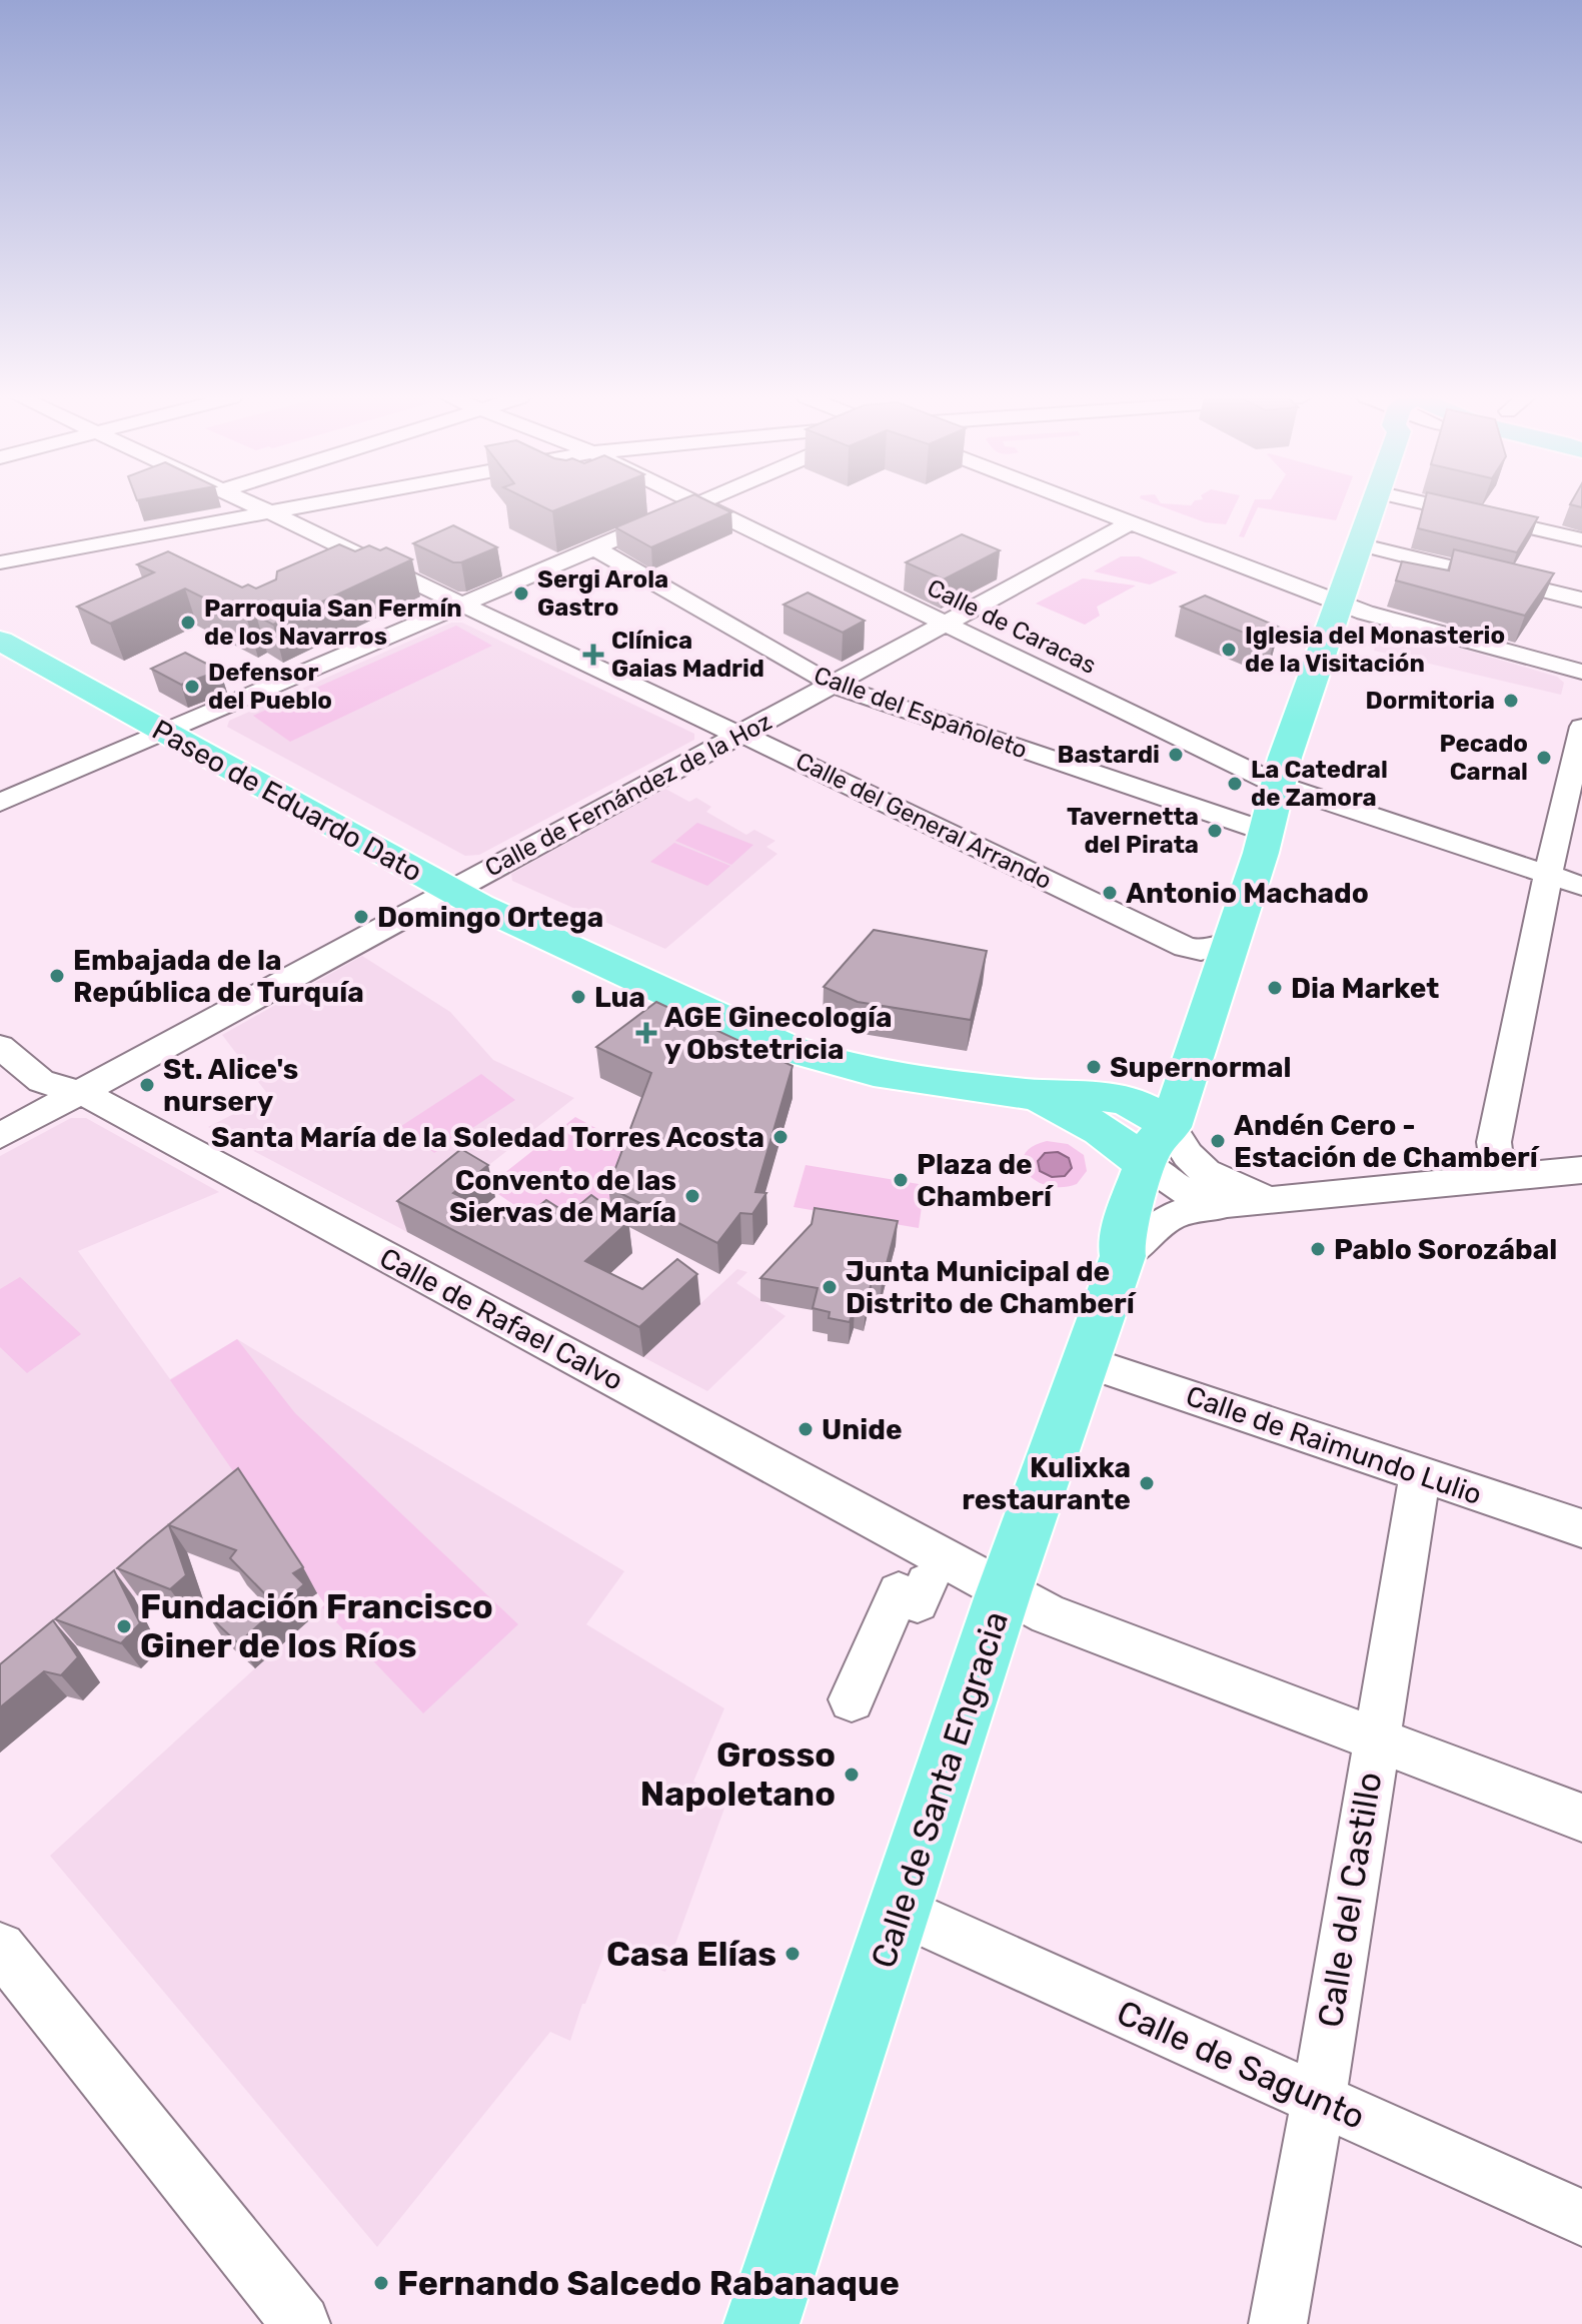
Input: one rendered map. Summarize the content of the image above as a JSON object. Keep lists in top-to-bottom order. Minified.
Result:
{"streets":{"main road":["Paseo de Eduardo Dato","Calle de Santa Engracia"],"street":["Calle de Caracas","Calle del Españoleto","Calle de Fernández de la Hoz","Calle del General Arrando","Calle de Rafael Calvo","Calle de Raimundo Lulio","Calle del Castillo","Calle de Sagunto"]},"crossings":[["Calle de Caracas","Calle de Fernández de la Hoz"],["Calle de Caracas","Calle de Santa Engracia"],["Calle del Españoleto","Calle de Fernández de la Hoz"],["Calle del Españoleto","Calle de Santa Engracia"],["Calle de Fernández de la Hoz","Paseo de Eduardo Dato"],["Calle de Fernández de la Hoz","Calle del General Arrando"],["Calle de Fernández de la Hoz","Calle de Rafael Calvo"],["Paseo de Eduardo Dato","Calle de Santa Engracia"],["Calle del General Arrando","Calle de Santa Engracia"],["Calle de Rafael Calvo","Calle de Santa Engracia"],["Calle de Rafael Calvo","Calle del Castillo"],["Calle de Raimundo Lulio","Calle de Santa Engracia"],["Calle de Raimundo Lulio","Calle del Castillo"],["Calle de Santa Engracia","Calle de Sagunto"],["Calle del Castillo","Calle de Sagunto"]],"places":{"other":["Sergi Arola Gastro","Parroquia San Fermín de los Navarros","Iglesia del Monasterio de la Visitación","Defensor del Pueblo","Dormitoria","Bastardi","Pecado Carnal","La Catedral de Zamora","Tavernetta del Pirata","Antonio Machado","Domingo Ortega","Embajada de la República de Turquía","Dia Market","Lua","Supernormal","St. Alice's nursery","Santa María de la Soledad Torres Acosta","Andén Cero - Estación de Chamberí","Plaza de Chamberí","Convento de las Siervas de María","Pablo Sorozábal","Junta Municipal de Distrito de Chamberí","Unide","Kulixka restaurante","Fundación Francisco Giner de los Ríos","Grosso Napoletano","Casa Elías","Fernando Salcedo Rabanaque"],"health":["Clínica Gaias Madrid","AGE Ginecología y Obstetricia"]}}
